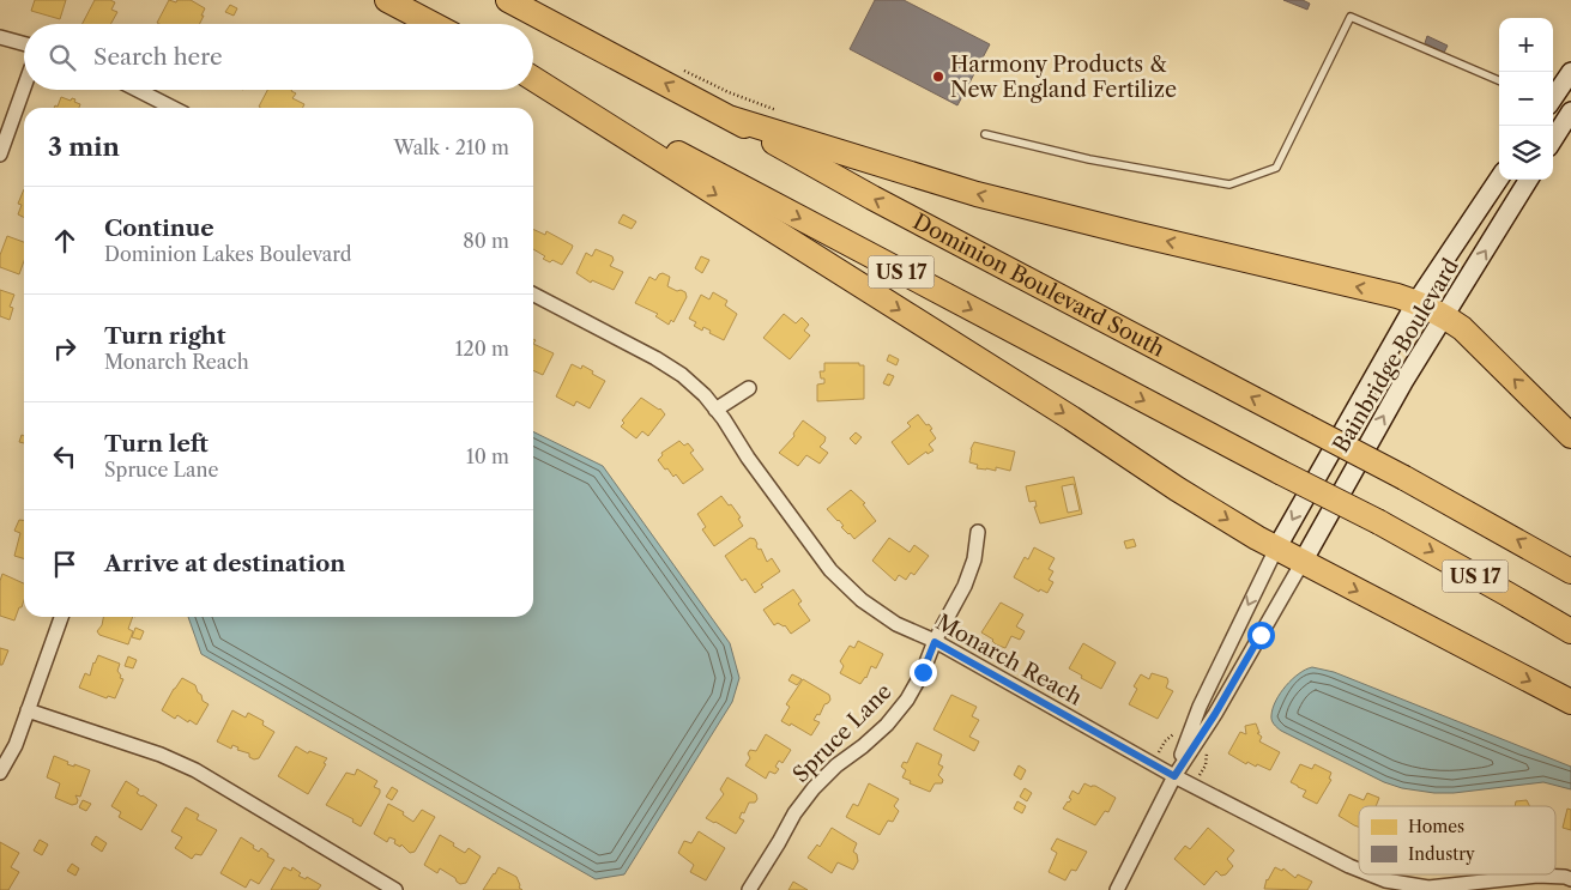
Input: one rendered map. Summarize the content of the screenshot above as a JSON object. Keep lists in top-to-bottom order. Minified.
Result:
{"streets":{"highway":["US 17","Dominion Boulevard South"],"main road":["Bainbridge Boulevard"],"street":["Monarch Reach","Spruce Lane"]},"crossings":[["Monarch Reach","Spruce Lane"]],"places":["Harmony Products & New England Fertilize"],"legend":["Homes","Industry"],"page":{"map_buttons":["+","−"],"search":"Search here","heading":["3 min","Walk · 210 m"],"list":[["Continue","Dominion Lakes Boulevard","80 m"],["Turn right","Monarch Reach","120 m"],["Turn left","Spruce Lane","10 m"],"Arrive at destination"]}}
